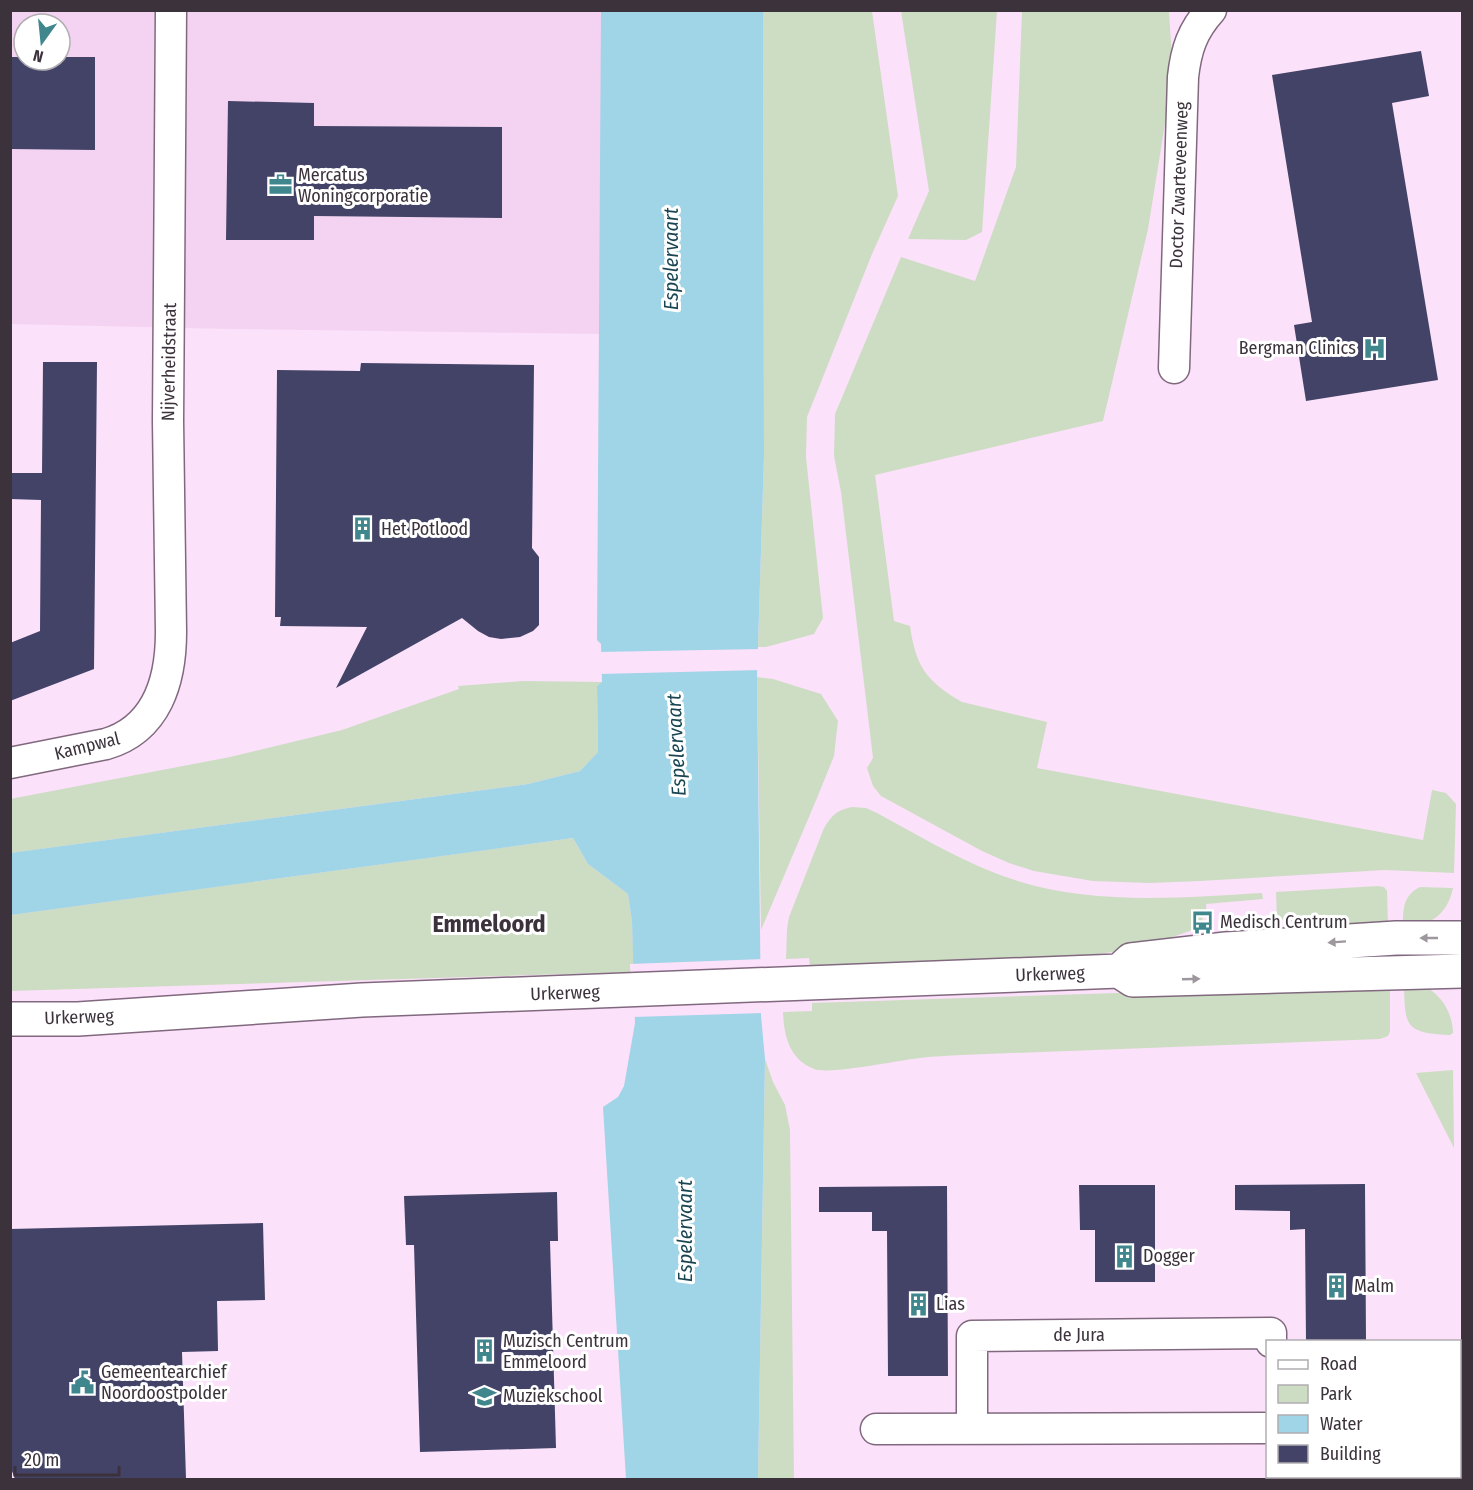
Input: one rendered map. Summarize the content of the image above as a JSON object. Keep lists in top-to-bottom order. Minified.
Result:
{"streets":{"main road":["Urkerweg"],"street":["Doctor Zwarteveenweg","Nijverheidstraat","Kampwal","de Jura"]},"crossings":[["Nijverheidstraat","Kampwal"]],"districts":["Emmeloord"],"water":["Espelervaart"],"places":{"office":["Mercatus Woningcorporatie"],"hospital":["Bergman Clinics"],"building":["Het Potlood","Dogger","Malm","Lias","Muzisch Centrum Emmeloord"],"bus stop":["Medisch Centrum"],"public building":["Gemeentearchief Noordoostpolder"],"school or university":["Muziekschool"]},"legend":["Road","Park","Water","Building"],"scale_bar":"20 m","north":"bottom"}
